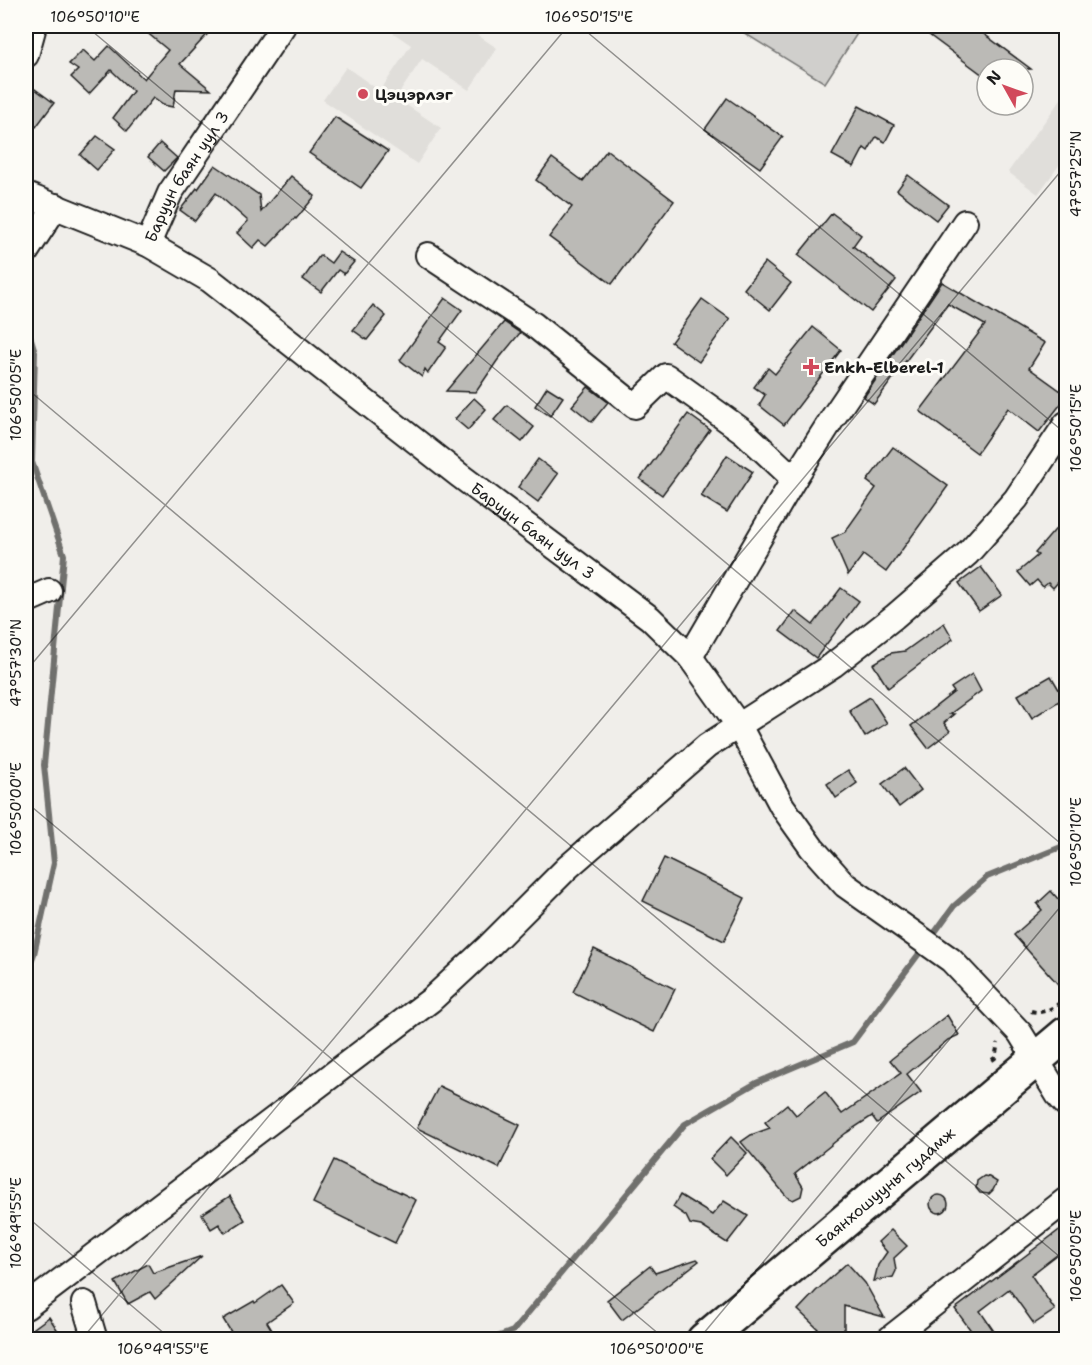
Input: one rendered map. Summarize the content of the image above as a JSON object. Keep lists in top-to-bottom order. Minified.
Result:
{"streets":{"main road":["Баянхошууны гудамж"],"street":["Баруун баян уул 3"]},"crossings":[["Баруун баян уул 3","Баянхошууны гудамж"]],"places":{"other":["Цэцэрлэг"],"health":["Enkh-Elberel-1"]},"north":"top left","coordinates":["106°50'10\"E","106°50'15\"E","47°57'25\"N","106°50'05\"E","47°57'30\"N","106°50'00\"E","106°49'55\"E"]}
